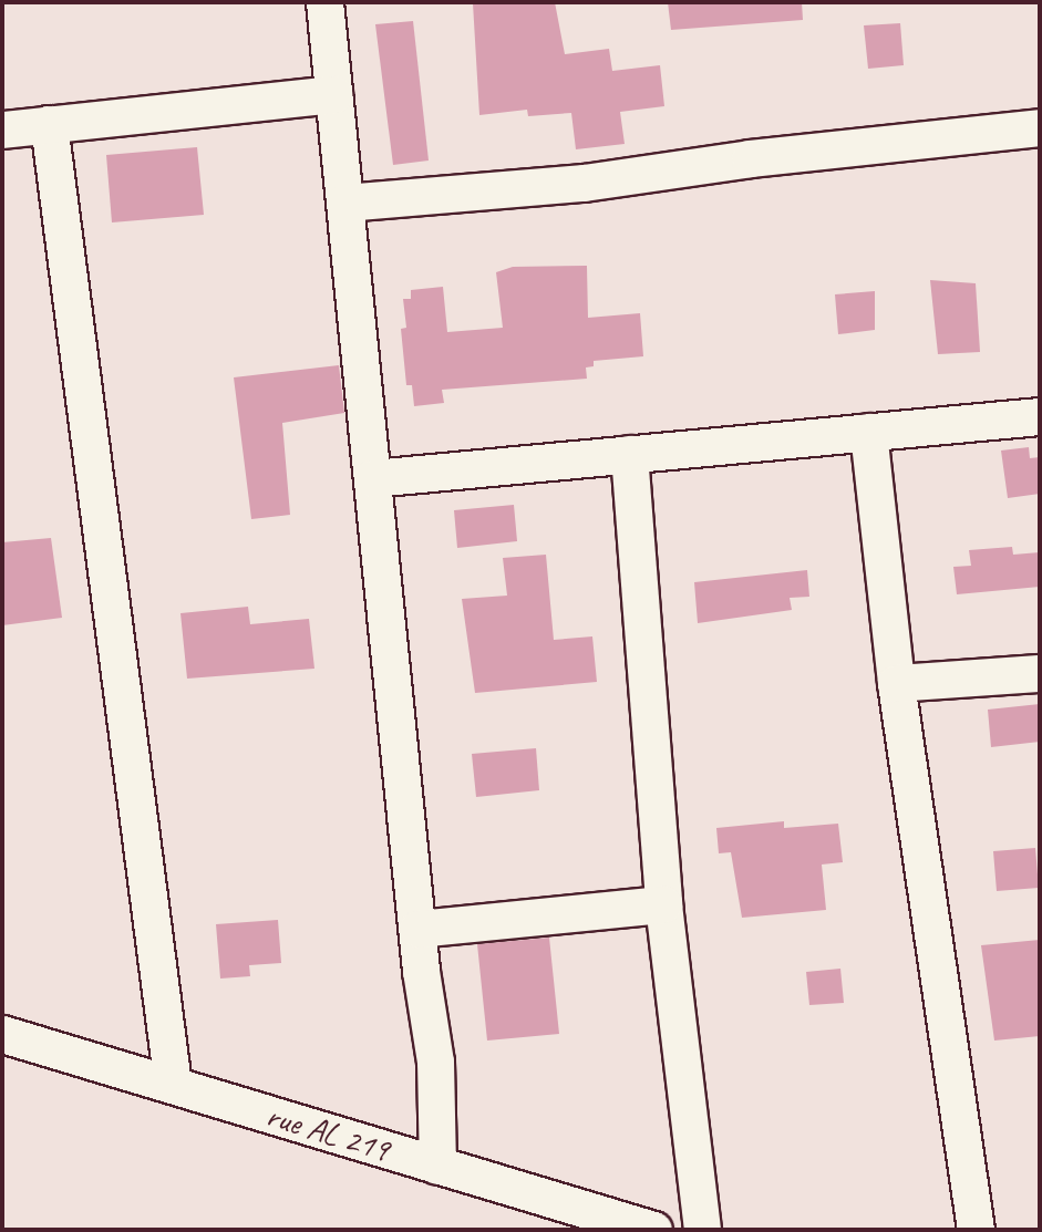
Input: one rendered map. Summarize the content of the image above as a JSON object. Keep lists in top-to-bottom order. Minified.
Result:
{"streets":{"street":["rue AL 219"]}}
